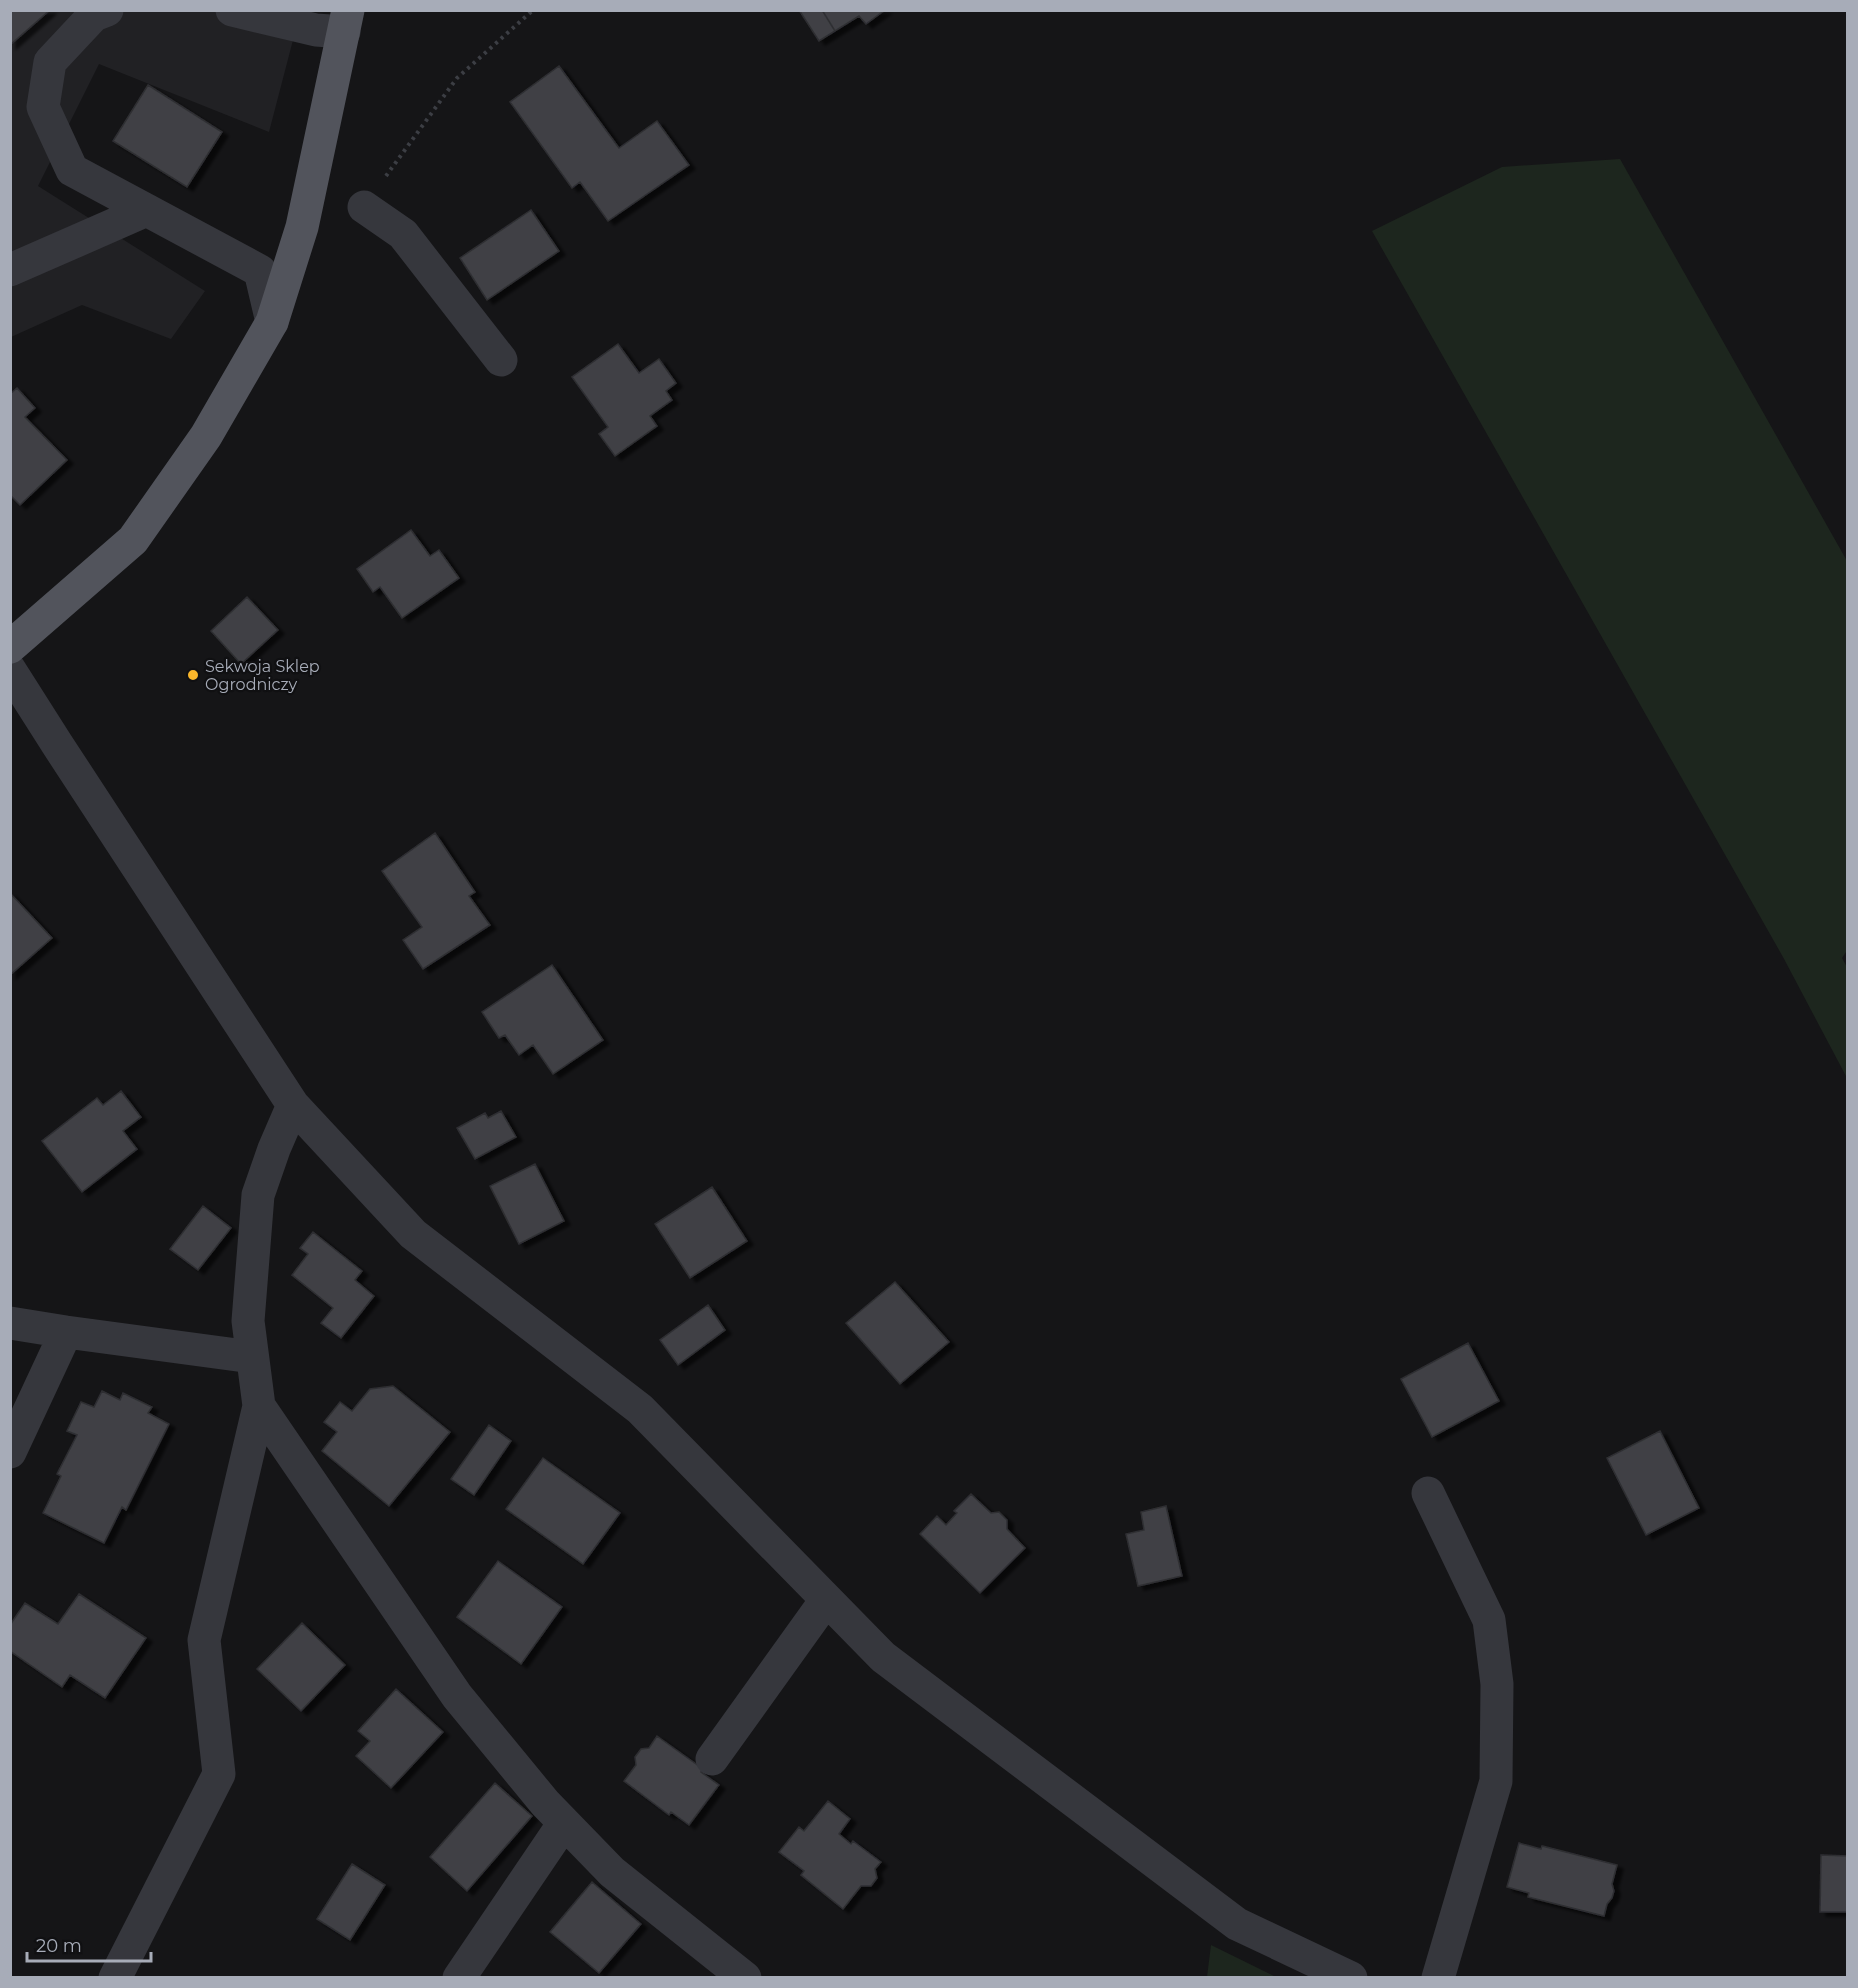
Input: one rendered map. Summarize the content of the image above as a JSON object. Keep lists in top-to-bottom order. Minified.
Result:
{"places":["Sekwoja Sklep Ogrodniczy"],"scale_bar":"20 m"}
